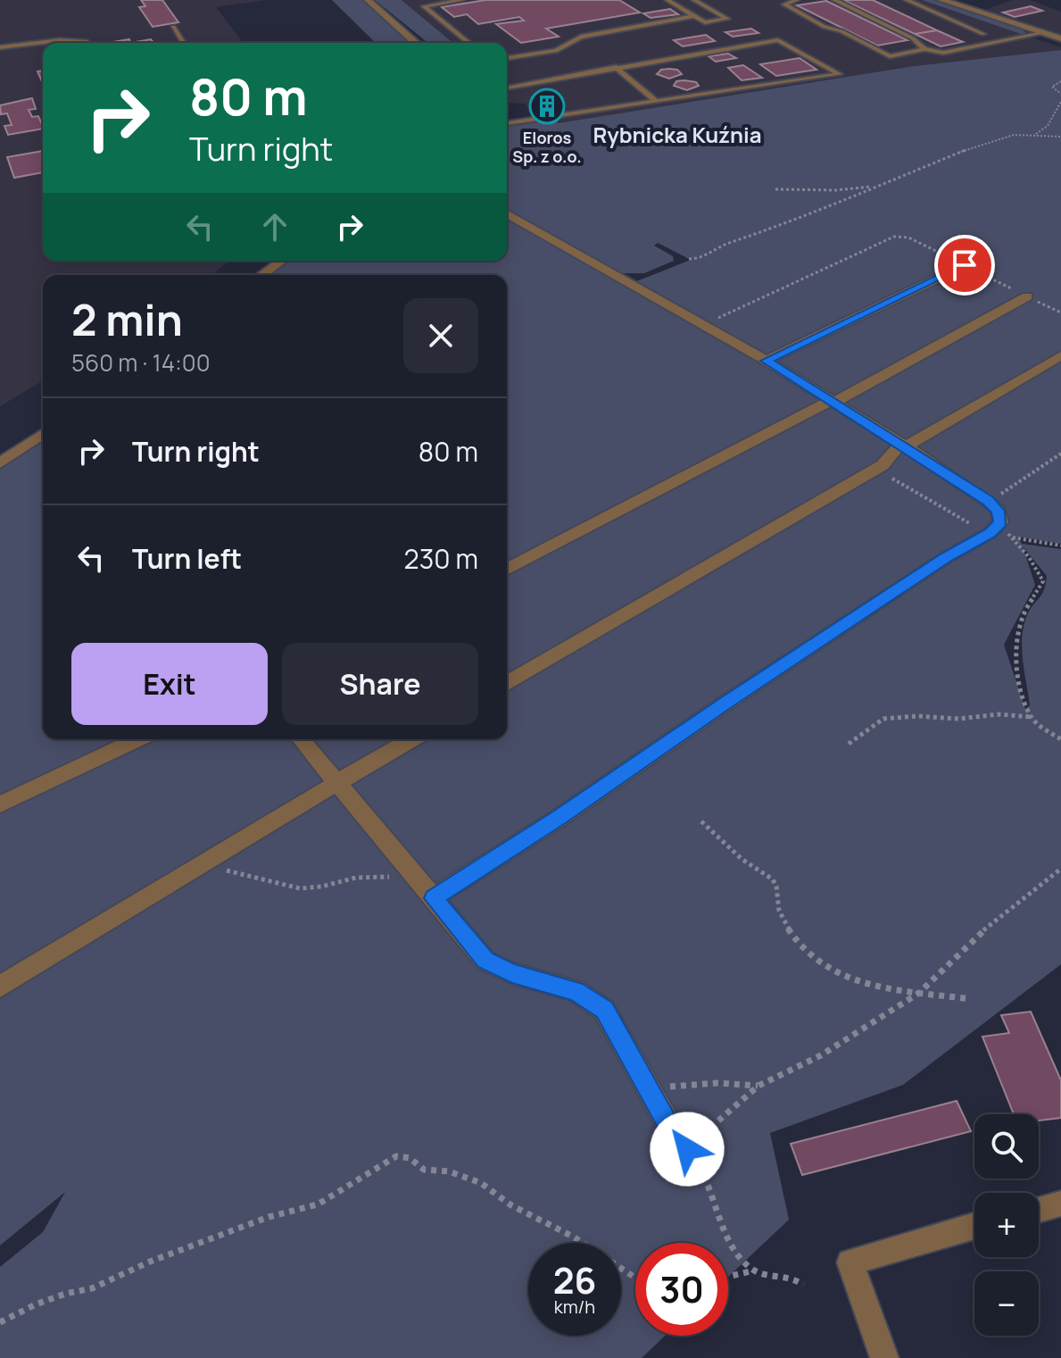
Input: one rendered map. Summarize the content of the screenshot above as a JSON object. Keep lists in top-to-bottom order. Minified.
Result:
{"districts":["Rybnicka Kuźnia"],"places":{"building":["Eloros Sp. z o.o."]},"page":{"turn":["80 m","Turn right"],"heading":["2 min","560 m · 14:00"],"list":[{"name":"Turn right","value":"80 m"},{"name":"Turn left","value":"230 m"}],"buttons":["Exit","Share"],"map_buttons":["+","−"],"speed":"26 km/h","limit":"30"}}
